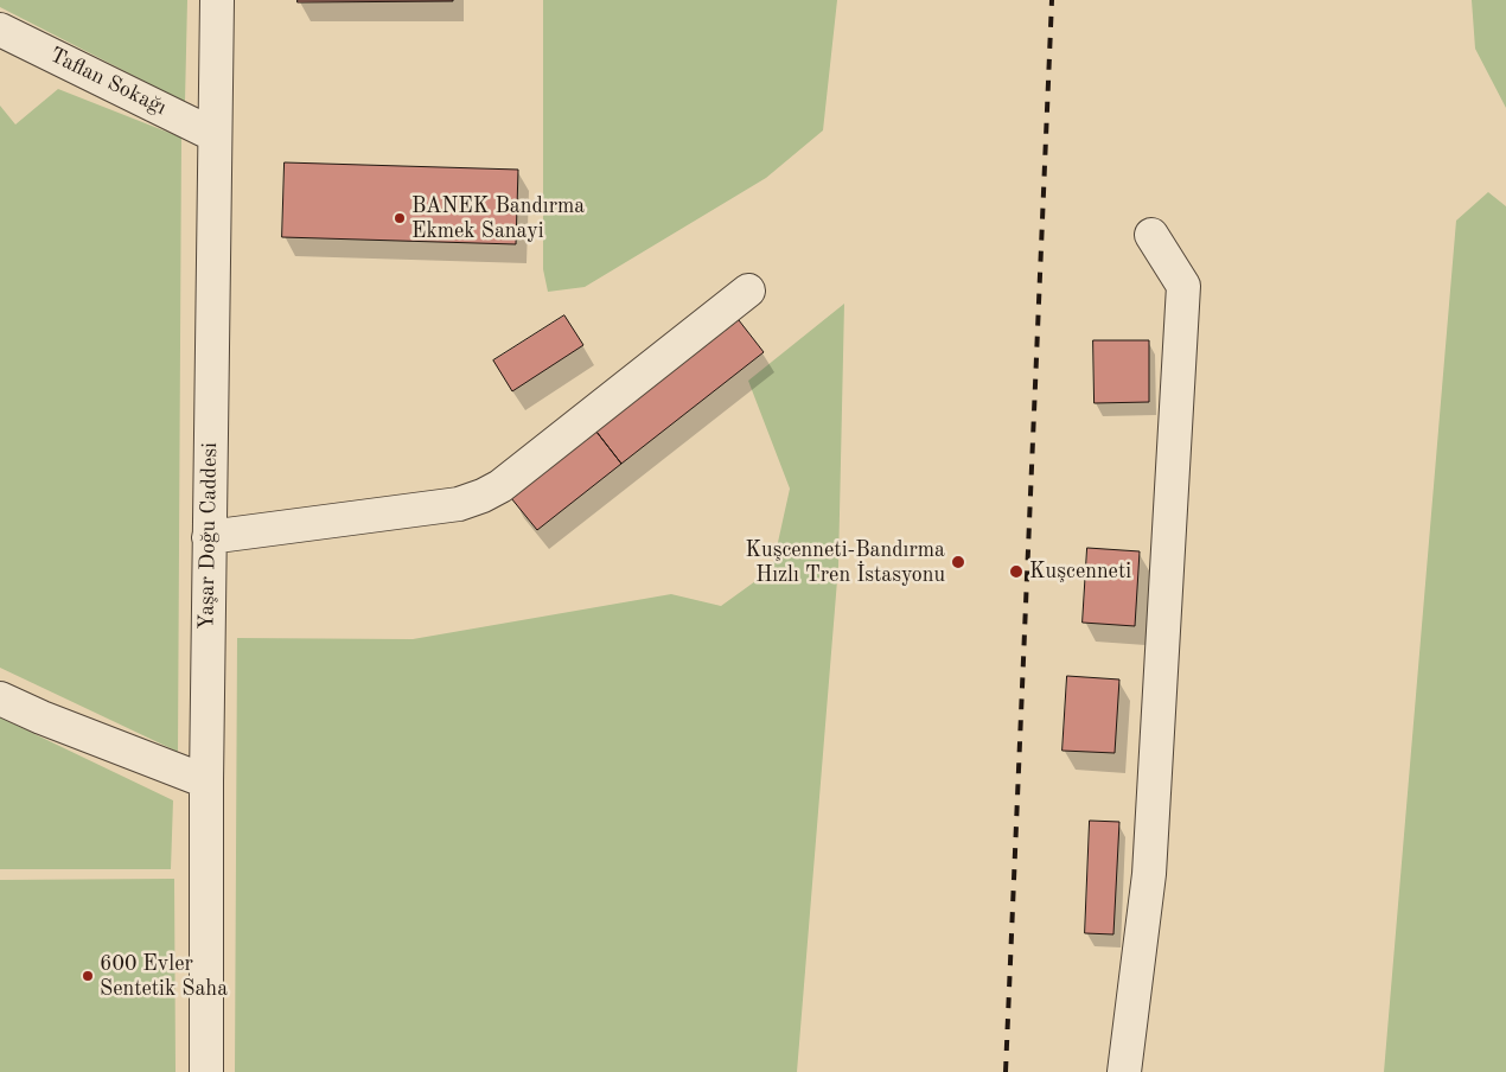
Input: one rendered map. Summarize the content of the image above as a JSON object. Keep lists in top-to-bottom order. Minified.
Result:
{"streets":{"street":["Taflan Sokağı","Yaşar Doğu Caddesi"]},"crossings":[["Taflan Sokağı","Yaşar Doğu Caddesi"]],"places":["BANEK Bandırma Ekmek Sanayi","Kuşcenneti-Bandırma Hızlı Tren İstasyonu","Kuşcenneti","600 Evler Sentetik Saha"]}
